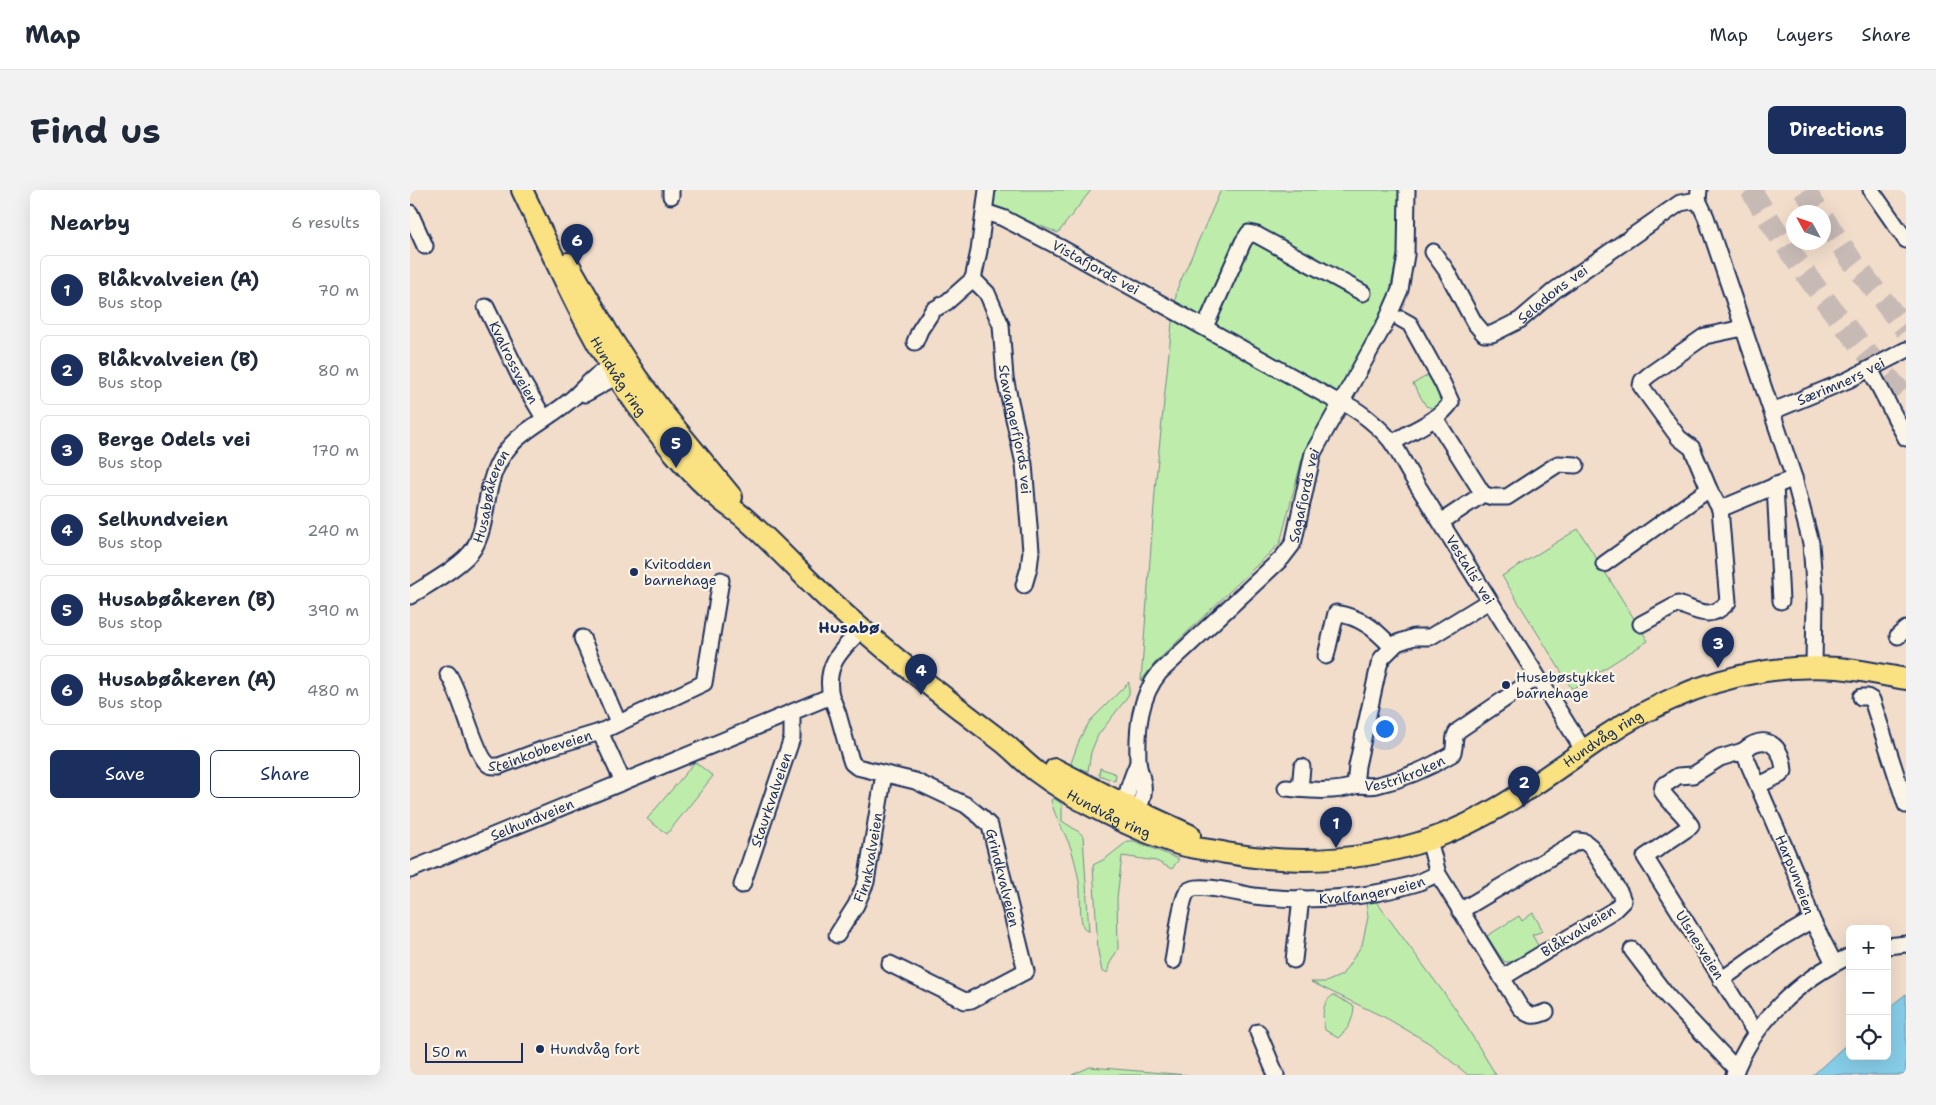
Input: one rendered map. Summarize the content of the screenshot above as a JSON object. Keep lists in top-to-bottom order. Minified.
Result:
{"streets":{"main road":["Hundvåg ring"],"street":["Vistafjords vei","Seladons vei","Kvalrossveien","Særimners vei","Stavangerfjords vei","Sagafjords vei","Husabøåkeren","Vestalis' vei","Steinkobbeveien","Vestrikroken","Staurkvalveien","Selhundveien","Finnkvalveien","Harpunveien","Grindkvalveien","Kvalfangerveien","Blåkvalveien","Ulsnesveien"]},"crossings":[["Vistafjords vei","Sagafjords vei"],["Vistafjords vei","Vestalis' vei"],["Kvalrossveien","Husabøåkeren"],["Hundvåg ring","Sagafjords vei"],["Hundvåg ring","Husabøåkeren"],["Hundvåg ring","Vestalis' vei"],["Sagafjords vei","Vestalis' vei"],["Vestalis' vei","Vestrikroken"],["Steinkobbeveien","Selhundveien"],["Staurkvalveien","Selhundveien"],["Selhundveien","Grindkvalveien"],["Finnkvalveien","Grindkvalveien"],["Harpunveien","Ulsnesveien"]],"districts":["Husabø"],"places":["Kvitodden barnehage","Husebøstykket barnehage","Hundvåg fort"],"scale_bar":"50 m","north":"top left","page":{"header":"Map","nav":["Map","Layers","Share"],"buttons":["Directions",["Save","Share"]],"title":"Find us","heading":["Nearby","6 results"],"pins":["6","5","3","4","2","1"],"list":[{"mark":"1","name":"Blåkvalveien (A)","note":"Bus stop","value":"70 m"},{"mark":"2","name":"Blåkvalveien (B)","note":"Bus stop","value":"80 m"},{"mark":"3","name":"Berge Odels vei","note":"Bus stop","value":"170 m"},{"mark":"4","name":"Selhundveien","note":"Bus stop","value":"240 m"},{"mark":"5","name":"Husabøåkeren (B)","note":"Bus stop","value":"390 m"},{"mark":"6","name":"Husabøåkeren (A)","note":"Bus stop","value":"480 m"}],"map_buttons":["+","−"],"scale":"50 m"}}
